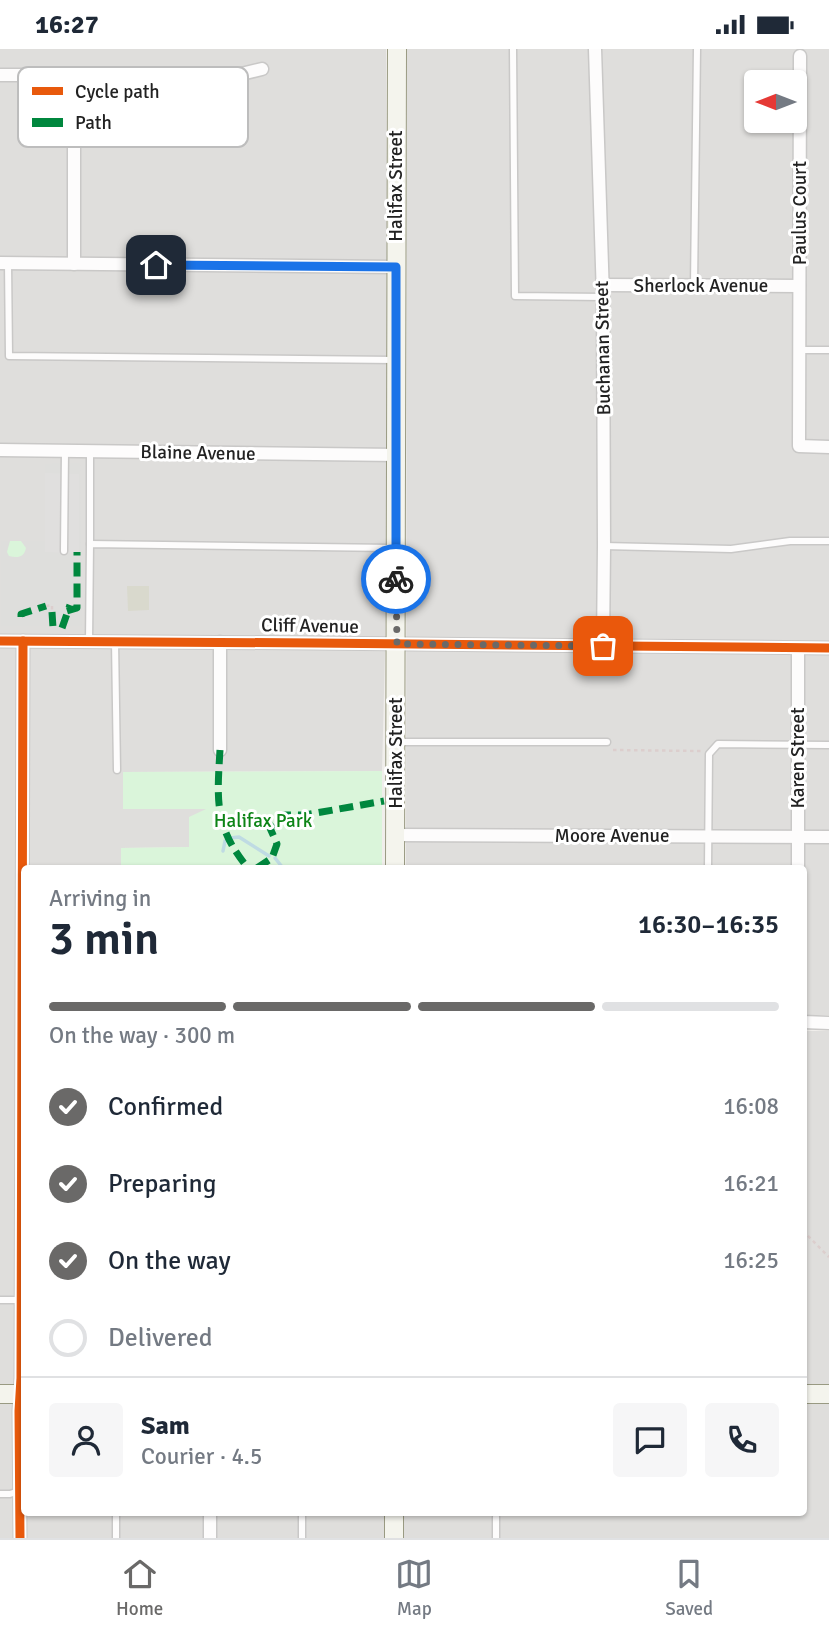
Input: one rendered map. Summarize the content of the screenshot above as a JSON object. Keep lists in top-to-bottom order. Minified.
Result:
{"streets":{"street":["Halifax Street","Paulus Court","Sherlock Avenue","Buchanan Street","Blaine Avenue","Cliff Avenue","Karen Street","Moore Avenue"]},"crossings":[["Halifax Street","Blaine Avenue"],["Halifax Street","Cliff Avenue"],["Halifax Street","Moore Avenue"],["Paulus Court","Sherlock Avenue"],["Sherlock Avenue","Buchanan Street"],["Buchanan Street","Cliff Avenue"],["Cliff Avenue","Karen Street"],["Karen Street","Moore Avenue"]],"parks":["Halifax Park"],"legend":["Cycle path","Path"],"north":"left","page":{"status":"16:27","heading":["3 min","Arriving in","16:30–16:35"],"panel":["Sam","Courier · 4.5"],"bar":"On the way · 300 m","list":[["Confirmed","16:08"],["Preparing","16:21"],["On the way","16:25"],"Delivered"],"tabs":["Home","Map","Saved"]}}
